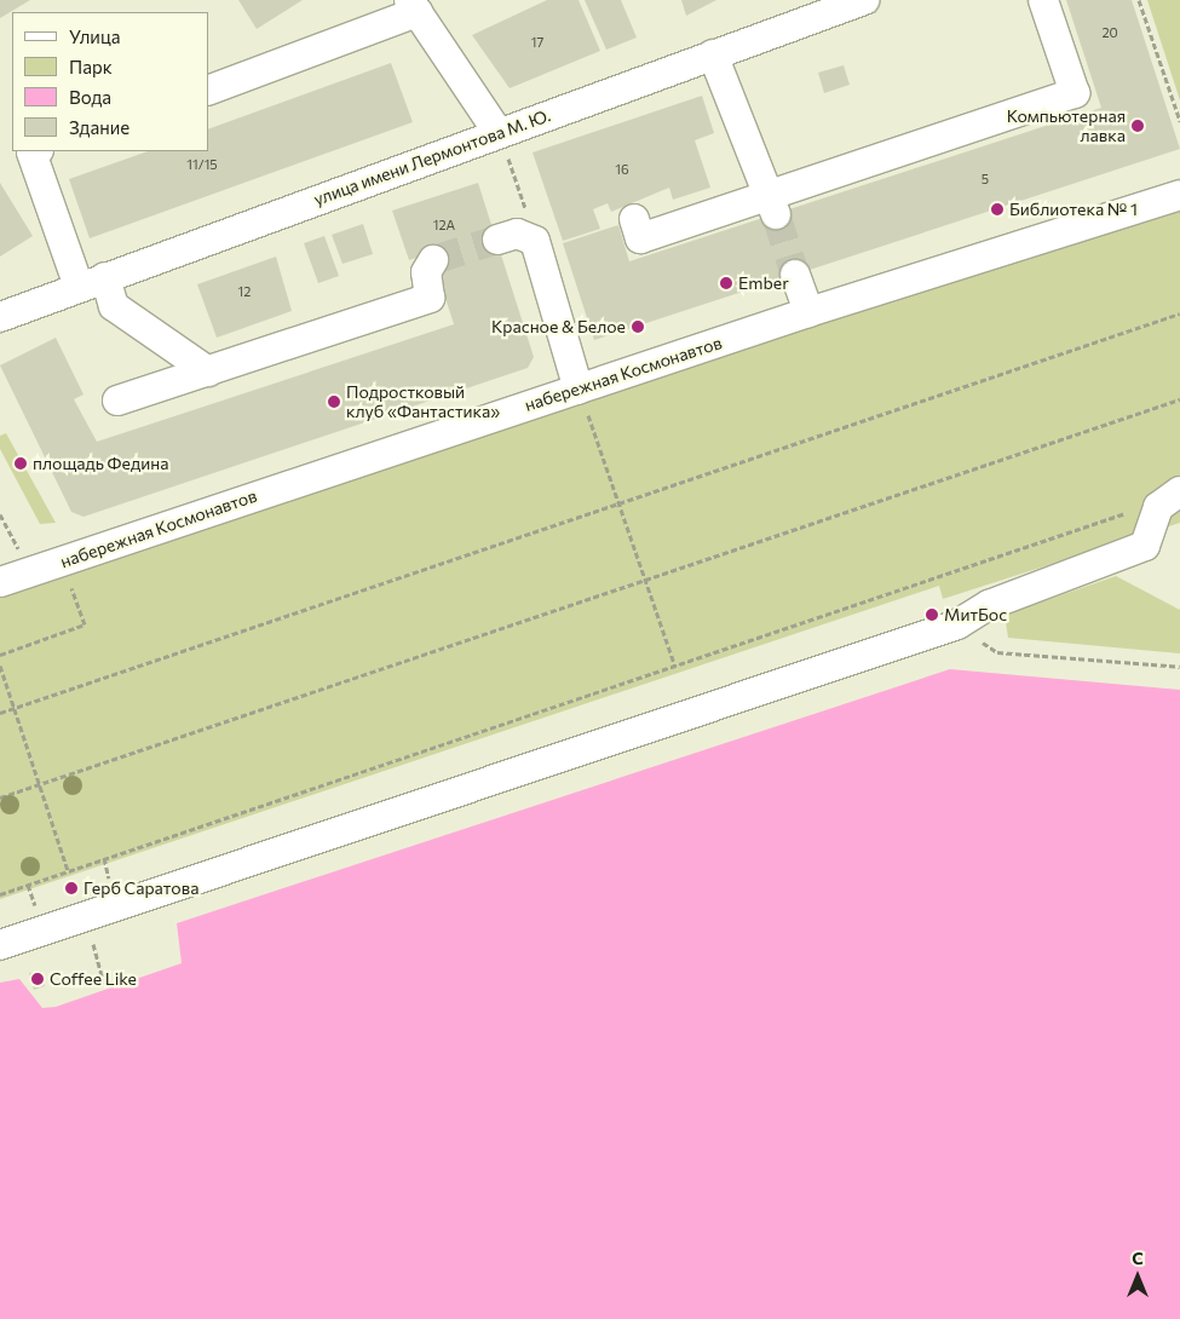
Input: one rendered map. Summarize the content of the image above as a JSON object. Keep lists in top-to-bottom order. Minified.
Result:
{"streets":{"street":["улица имени Лермонтова М. Ю.","набережная Космонавтов"]},"places":["Компьютерная лавка","Библиотека № 1","Ember","Красное & Белое","Подростковый клуб «Фантастика»","площадь Федина","МитБос","Герб Саратова","Coffee Like"],"house_numbers":["20","17","11/15","16","5","12А","12"],"legend":["Улица","Парк","Вода","Здание"],"north":"top"}
